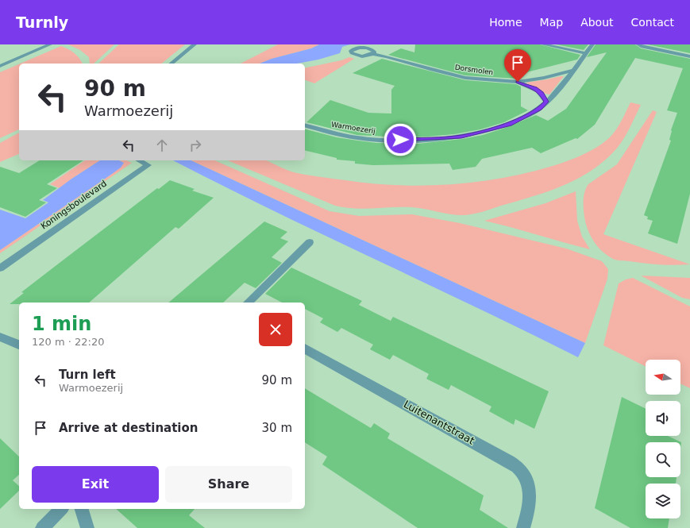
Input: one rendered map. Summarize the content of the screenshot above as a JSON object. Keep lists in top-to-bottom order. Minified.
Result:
{"streets":{"street":["Dorsmolen","Warmoezerij","Koningsboulevard","Luitenantstraat"]},"crossings":[["Dorsmolen","Warmoezerij"]],"north":"left","page":{"header":"Turnly","nav":["Home","Map","About","Contact"],"turn":["90 m","Warmoezerij"],"heading":["1 min","120 m · 22:20"],"list":[{"name":"Turn left","note":"Warmoezerij","value":"90 m"},{"name":"Arrive at destination","value":"30 m"}],"buttons":["Exit","Share"]}}
